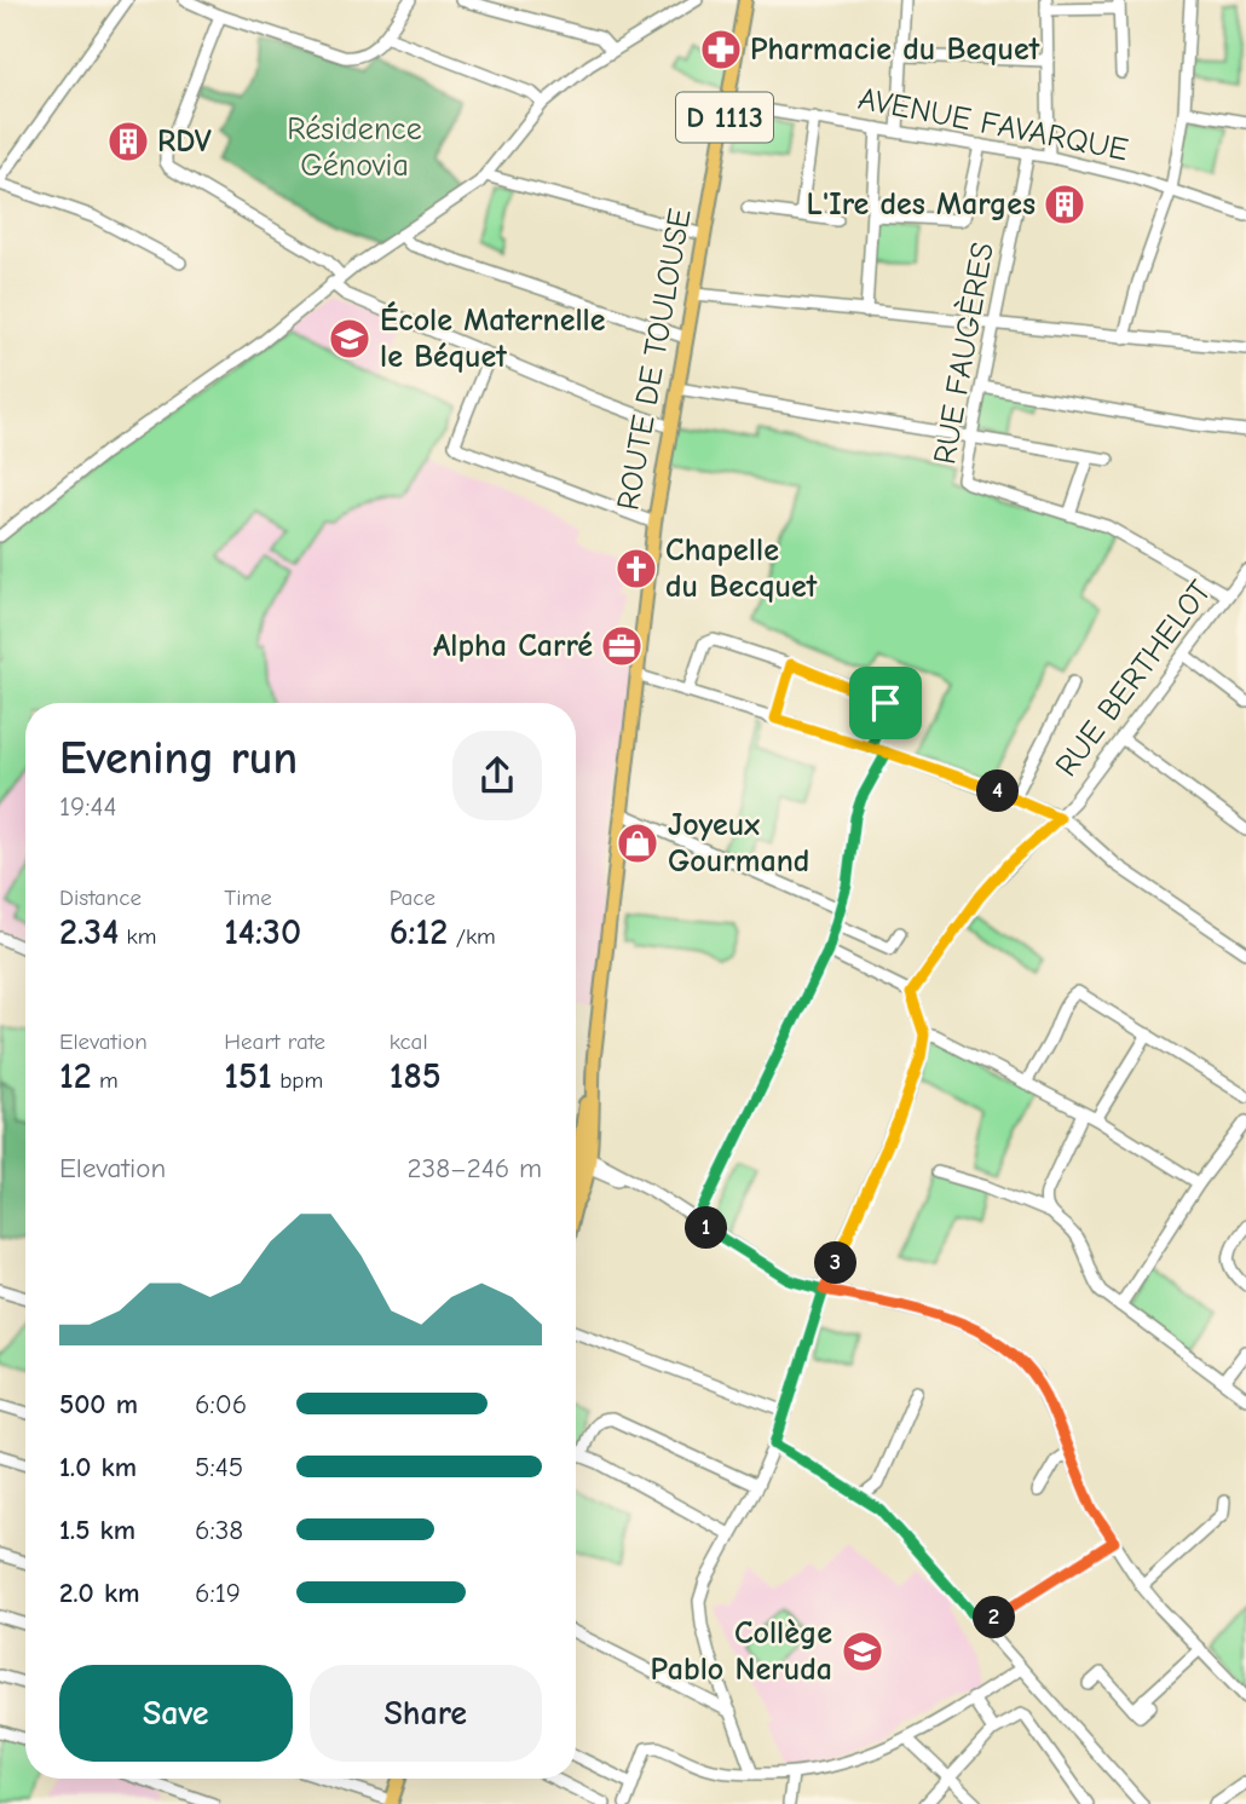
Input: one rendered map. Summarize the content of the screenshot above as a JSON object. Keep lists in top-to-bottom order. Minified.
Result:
{"streets":{"main road":["D 1113","ROUTE DE TOULOUSE"],"street":["AVENUE FAVARQUE","RUE FAUGÈRES","RUE BERTHELOT"]},"crossings":[["AVENUE FAVARQUE","RUE FAUGÈRES"],["AVENUE FAVARQUE","ROUTE DE TOULOUSE"],["RUE FAUGÈRES","RUE BERTHELOT"]],"parks":["Résidence Génovia"],"places":{"pharmacy":["Pharmacie du Bequet"],"building":["RDV","L'Ire des Marges"],"school or university":["École Maternelle le Béquet","Collège Pablo Neruda"],"church":["Chapelle du Becquet"],"office":["Alpha Carré"],"shop":["Joyeux Gourmand"]},"page":{"heading":["Evening run","19:44"],"pins":["4","1","3","2"],"stats":[["Distance","2.34 km"],["Time","14:30"],["Pace","6:12 /km"],["Elevation","12 m"],["Heart rate","151 bpm"],["kcal","185"]],"chart":["Elevation","238–246 m"],"list":[{"name":"500 m","note":"6:06"},{"name":"1.0 km","note":"5:45"},{"name":"1.5 km","note":"6:38"},{"name":"2.0 km","note":"6:19"}],"buttons":["Save","Share"]}}
